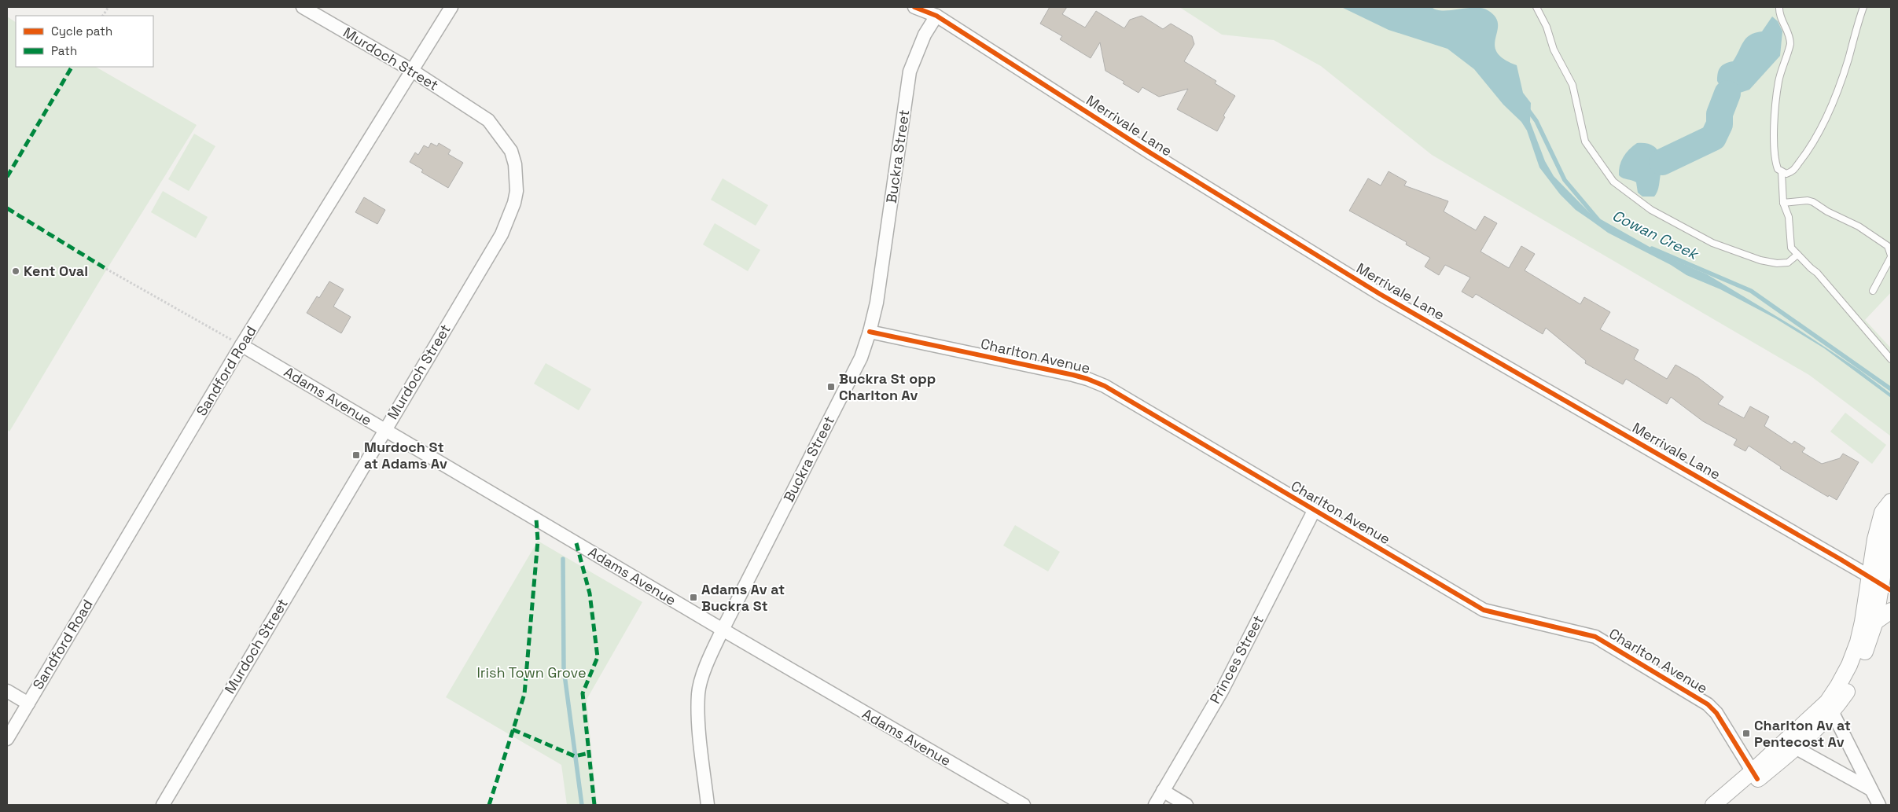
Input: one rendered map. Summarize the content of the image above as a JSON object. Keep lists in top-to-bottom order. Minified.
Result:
{"streets":{"street":["Murdoch Street","Merrivale Lane","Buckra Street","Charlton Avenue","Sandford Road","Adams Avenue","Princes Street"]},"crossings":[["Murdoch Street","Sandford Road"],["Murdoch Street","Adams Avenue"],["Merrivale Lane","Buckra Street"],["Buckra Street","Charlton Avenue"],["Buckra Street","Adams Avenue"],["Charlton Avenue","Princes Street"],["Sandford Road","Adams Avenue"]],"water":["Cowan Creek"],"parks":["Irish Town Grove"],"places":{"other":["Kent Oval"],"transit":["Buckra St opp Charlton Av","Murdoch St at Adams Av","Adams Av at Buckra St","Charlton Av at Pentecost Av"]},"legend":["Cycle path","Path"]}
